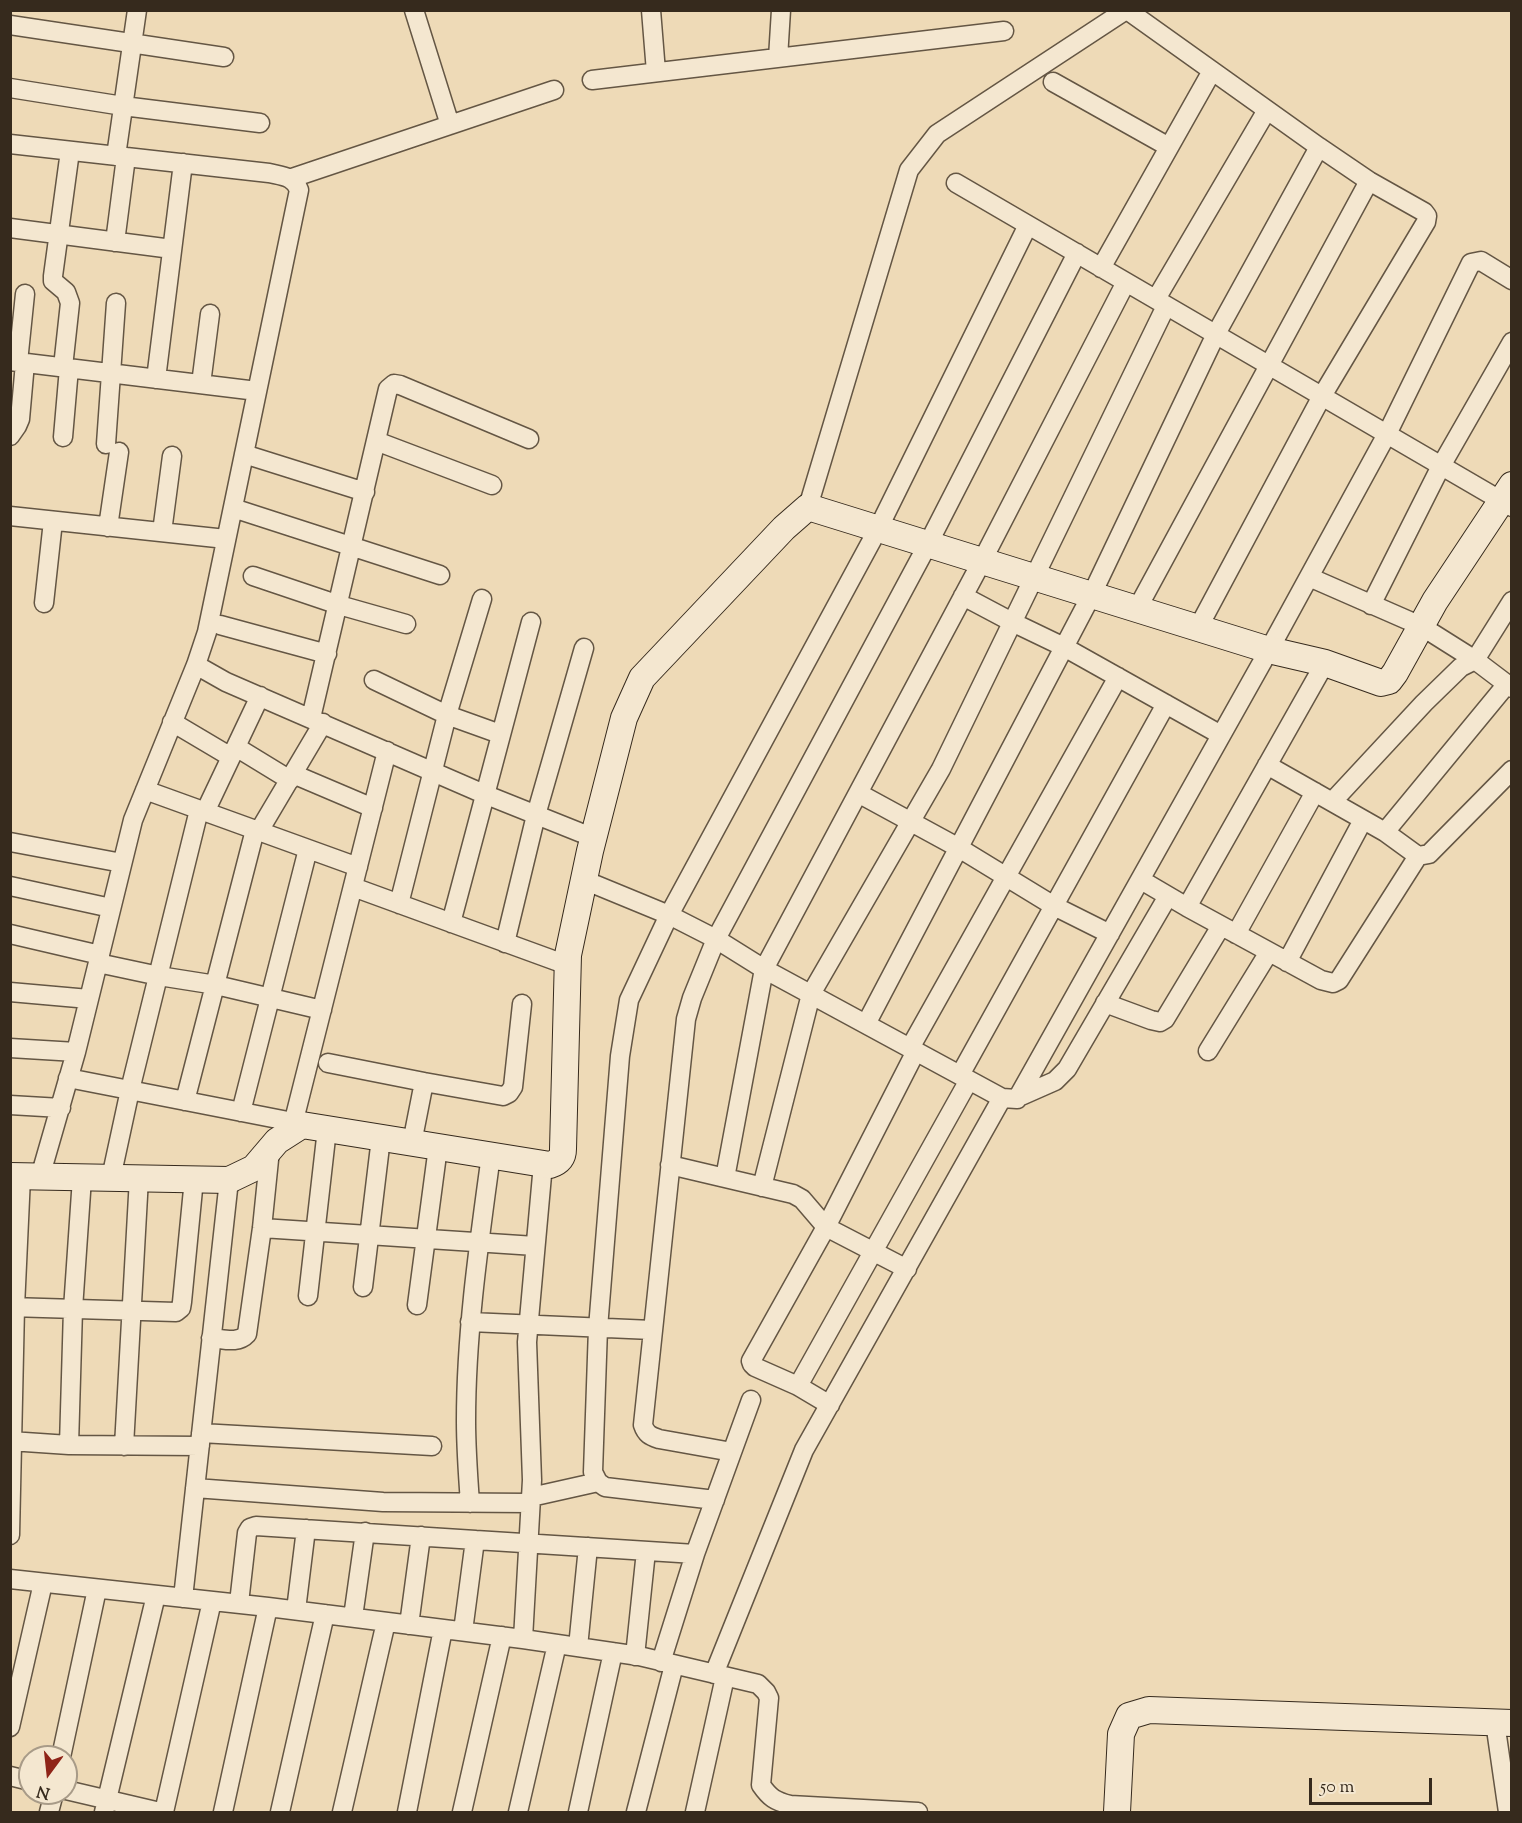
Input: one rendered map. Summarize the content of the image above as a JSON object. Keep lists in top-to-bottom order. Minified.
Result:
{"scale_bar":"50 m","north":"bottom"}
